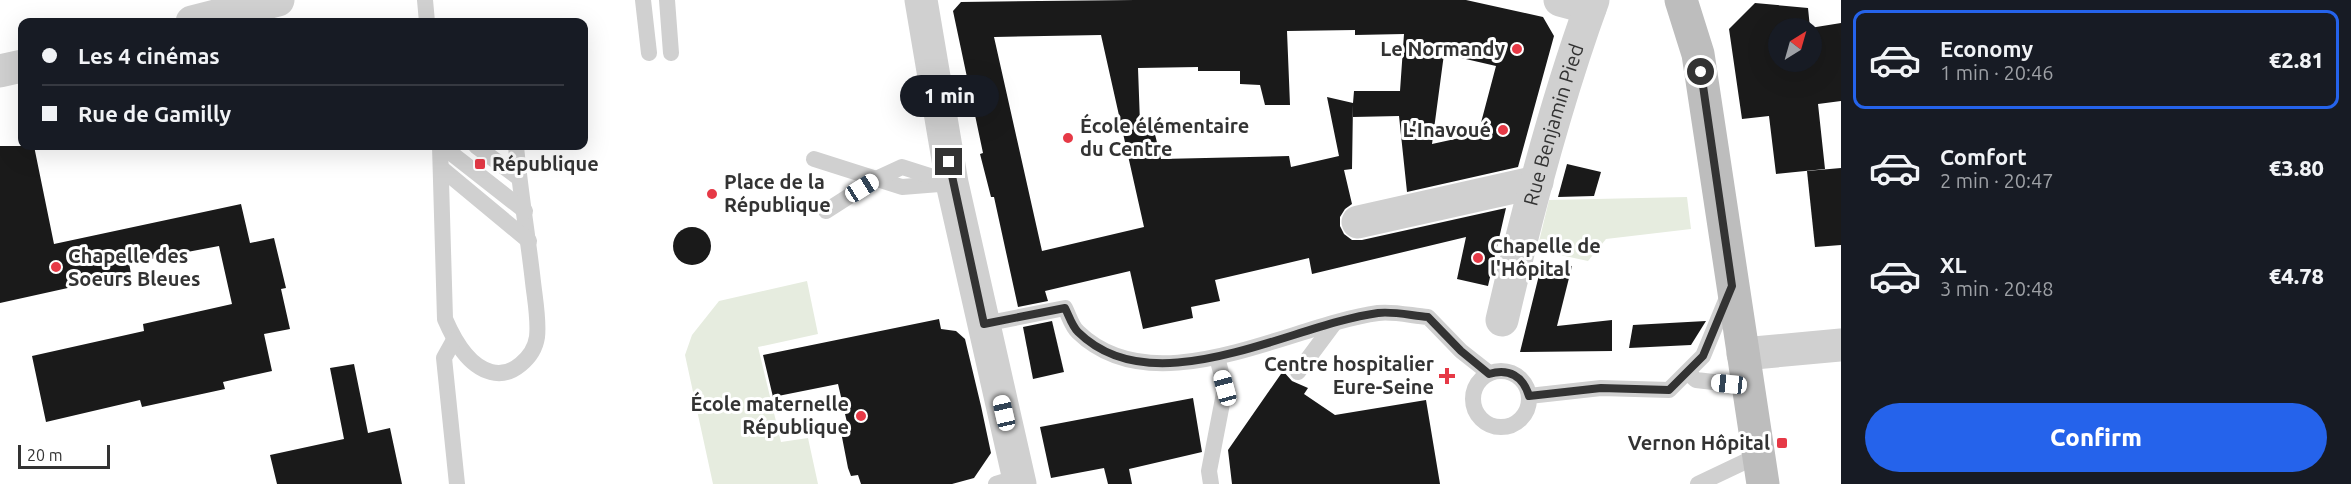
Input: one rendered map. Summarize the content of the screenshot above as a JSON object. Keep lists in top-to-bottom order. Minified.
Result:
{"streets":{"street":["Rue Benjamin Pied"]},"places":{"other":["Le Normandy","L’Inavoué","École élémentaire du Centre","Place de la République","Chapelle de l'Hôpital","Chapelle des Soeurs Bleues","École maternelle République"],"transit":["République","Vernon Hôpital"],"health":["Centre hospitalier Eure-Seine"]},"scale_bar":"20 m","north":"top right","page":{"list":[{"name":"Economy","note":"1 min · 20:46","value":"€2.81"},{"name":"Comfort","note":"2 min · 20:47","value":"€3.80"},{"name":"XL","note":"3 min · 20:48","value":"€4.78"}],"banner":["Les 4 cinémas","Rue de Gamilly"],"bubble":"1 min","buttons":"Confirm","scale":"20 m"}}
